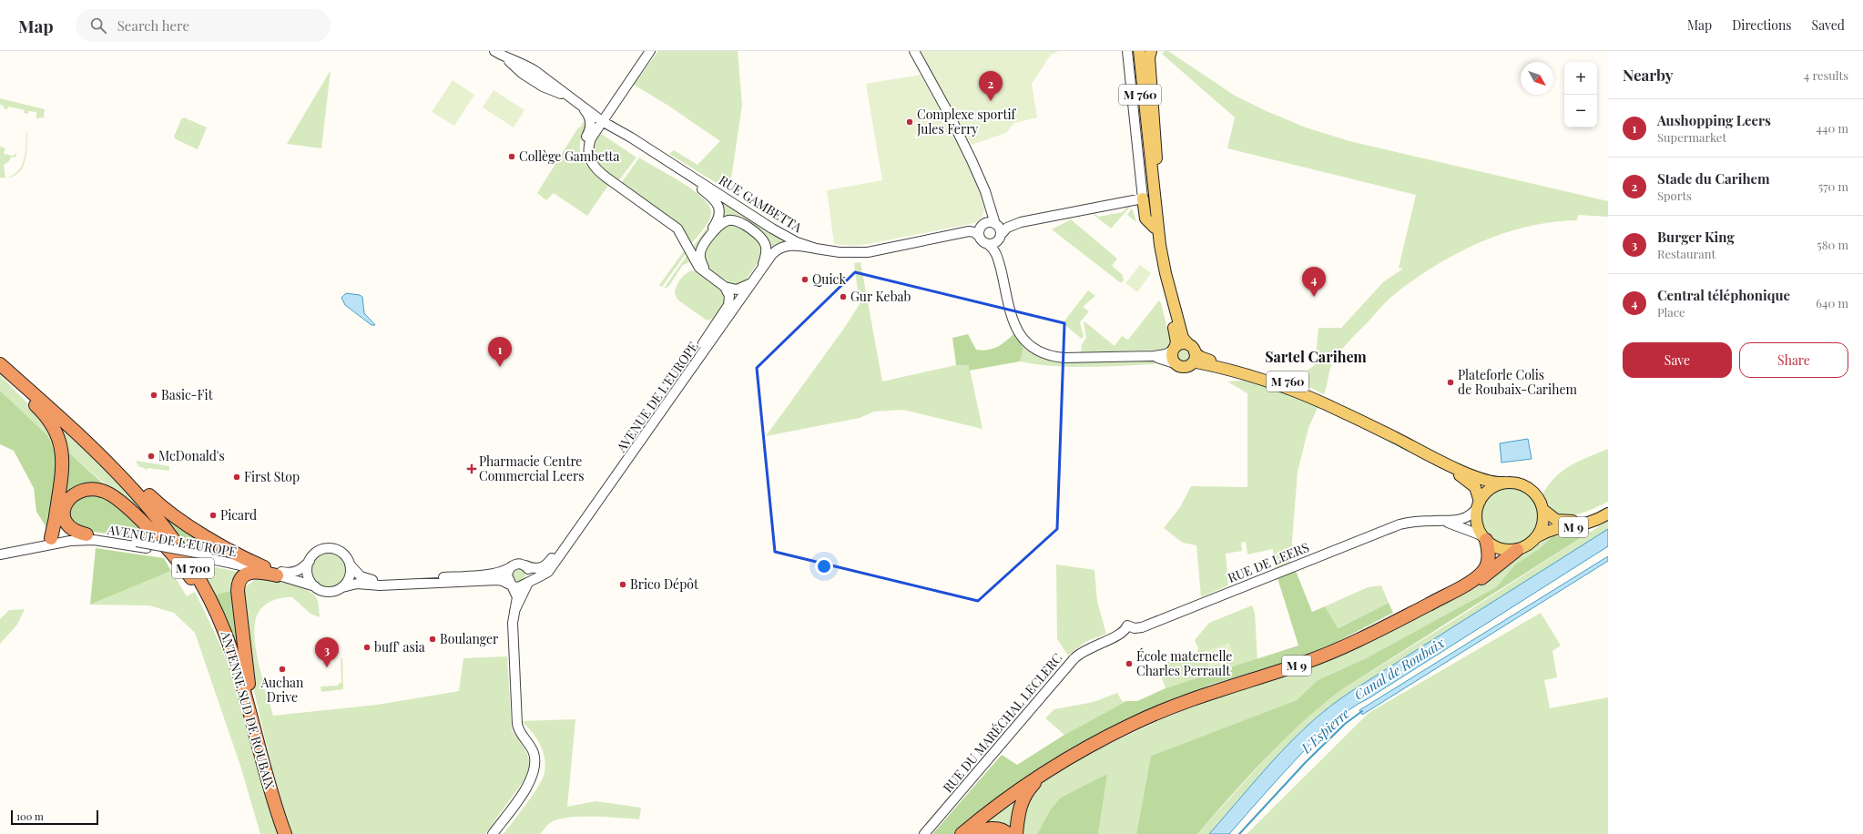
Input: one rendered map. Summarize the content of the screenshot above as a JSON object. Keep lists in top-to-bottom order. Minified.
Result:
{"streets":{"highway":["M 9","M 700","ANTENNE SUD DE ROUBAIX"],"main road":["M 760"],"street":["RUE GAMBETTA","AVENUE DE L'EUROPE","RUE DE LEERS","RUE DU MARÉCHAL LECLERC"]},"crossings":[["M 760","M 9"],["M 760","RUE DE LEERS"],["RUE GAMBETTA","AVENUE DE L'EUROPE"],["M 9","RUE DE LEERS"],["RUE DE LEERS","RUE DU MARÉCHAL LECLERC"]],"districts":["Sartel Carihem"],"water":["Canal de Roubaix","L'Espierre"],"places":{"other":["Complexe sportif Jules Ferry","Collège Gambetta","Quick","Gur Kebab","Plateforle Colis de Roubaix-Carihem","Basic-Fit","McDonald's","First Stop","Picard","Brico Dépôt","Boulanger","buff' asia","École maternelle Charles Perrault","Auchan Drive"],"health":["Pharmacie Centre Commercial Leers"]},"scale_bar":"100 m","north":"bottom right","page":{"header":"Map","search":"Search here","nav":["Map","Directions","Saved"],"heading":["Nearby","4 results"],"map_buttons":["+","−"],"pins":["2","4","1","3"],"list":[{"mark":"1","name":"Aushopping Leers","note":"Supermarket","value":"440 m"},{"mark":"2","name":"Stade du Carihem","note":"Sports","value":"570 m"},{"mark":"3","name":"Burger King","note":"Restaurant","value":"580 m"},{"mark":"4","name":"Central téléphonique","note":"Place","value":"640 m"}],"buttons":["Save","Share"],"scale":"100 m"}}
